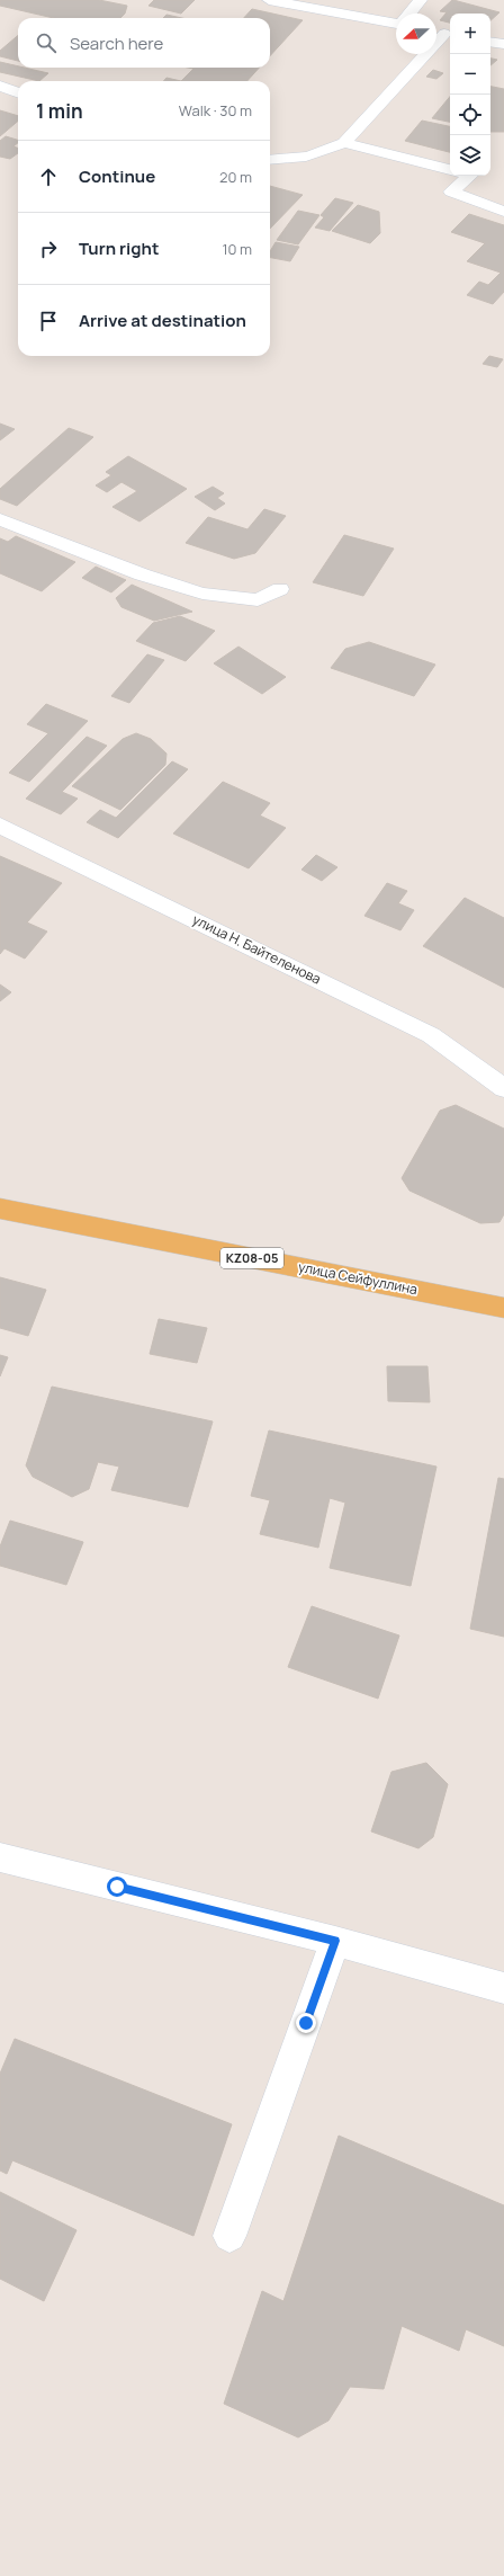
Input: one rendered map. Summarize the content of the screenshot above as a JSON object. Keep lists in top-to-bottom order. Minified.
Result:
{"streets":{"main road":["KZ08-05","улица Сейфуллина"],"street":["улица Н. Байтеленова"]},"north":"left","page":{"map_buttons":["+","−"],"search":"Search here","heading":["1 min","Walk · 30 m"],"list":[["Continue","20 m"],["Turn right","10 m"],"Arrive at destination"]}}
